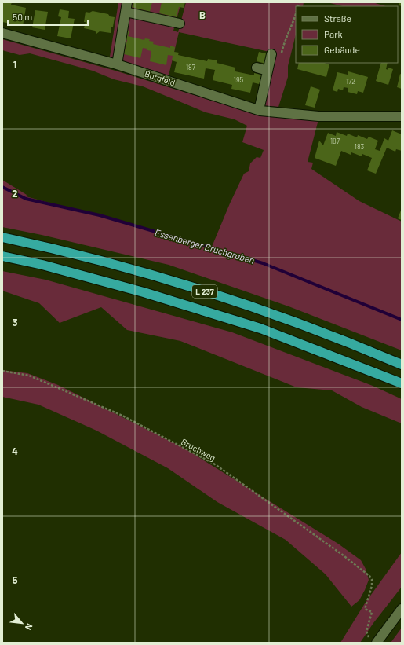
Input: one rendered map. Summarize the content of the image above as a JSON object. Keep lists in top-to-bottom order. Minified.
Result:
{"streets":{"highway":["L 237"],"street":["Burgfeld"],"path":["Bruchweg"]},"water":["Essenberger Bruchgraben"],"house_numbers":["187","195","172","187","183"],"legend":["Straße","Park","Gebäude"],"scale_bar":"50 m","north":"bottom right","grid":{"columns":["B"],"rows":["1","2","3","4","5"]}}
